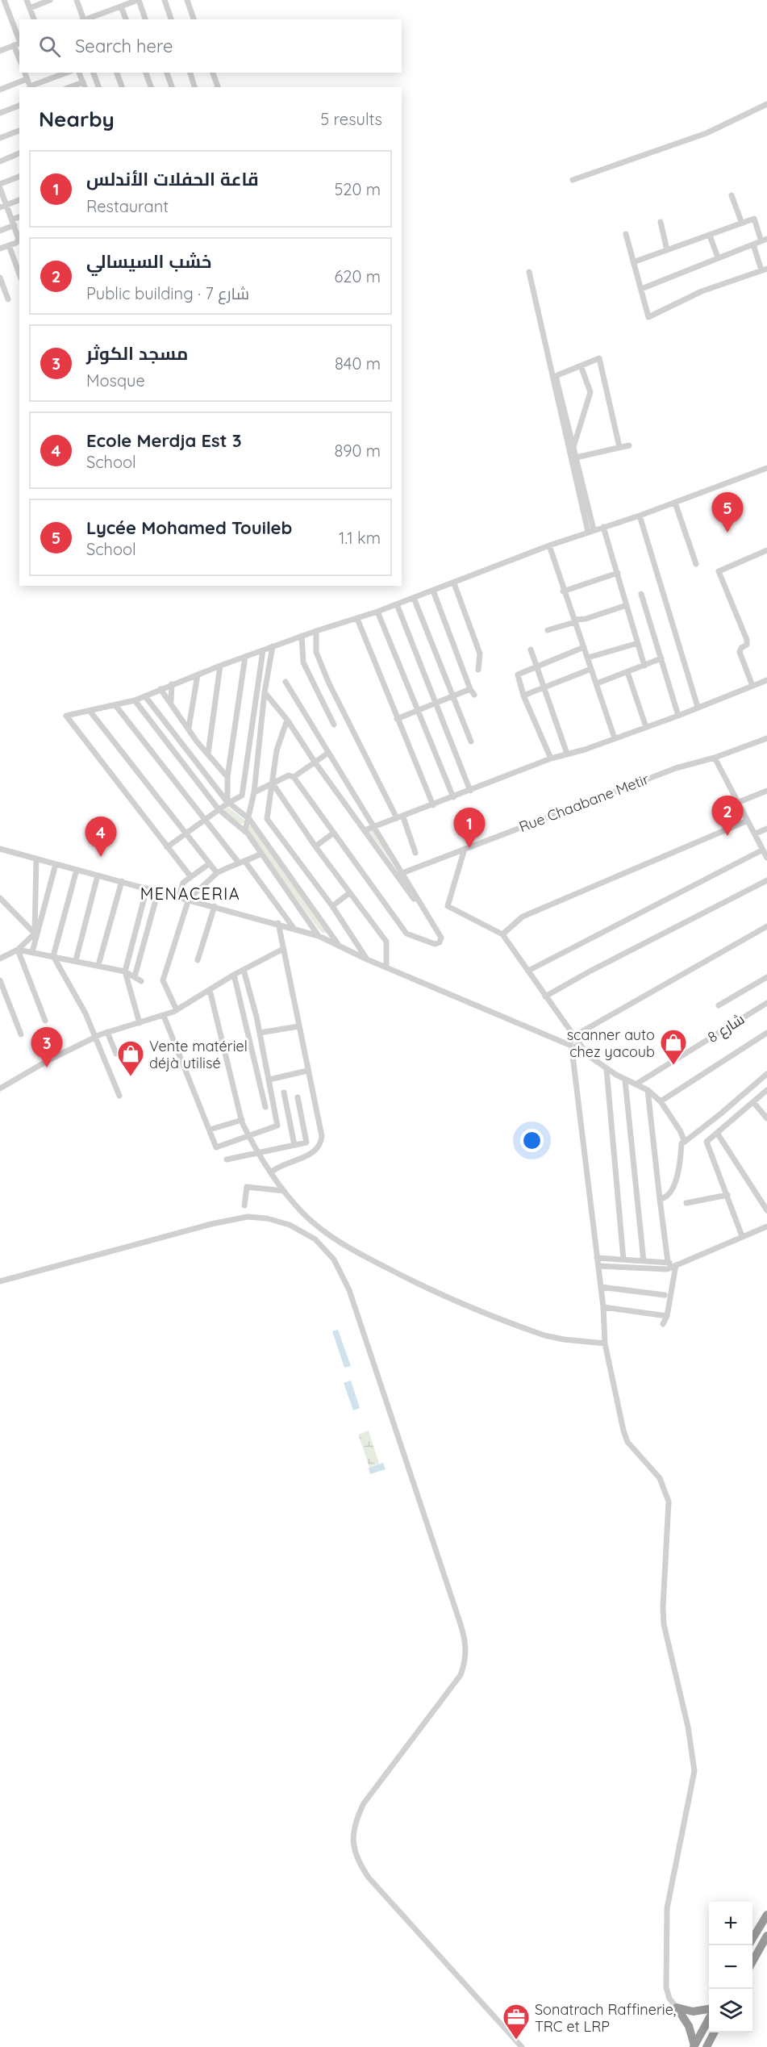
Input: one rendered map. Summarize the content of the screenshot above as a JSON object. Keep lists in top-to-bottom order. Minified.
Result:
{"streets":{"street":["Rue Chaabane Metir","شارع 8"]},"districts":["MENACERIA"],"places":{"shop":["scanner auto chez yacoub","Vente matériel déjà utilisé"],"office":["Sonatrach Raffinerie, TRC et LRP"]},"page":{"search":"Search here","heading":["Nearby","5 results"],"list":[{"mark":"1","name":"قاعة الحفلات الأندلس","note":"Restaurant","value":"520 m"},{"mark":"2","name":"خشب السيسالي","note":"Public building · شارع 7","value":"620 m"},{"mark":"3","name":"مسجد الكوثر","note":"Mosque","value":"840 m"},{"mark":"4","name":"Ecole Merdja Est 3","note":"School","value":"890 m"},{"mark":"5","name":"Lycée Mohamed Touileb","note":"School","value":"1.1 km"}],"pins":["5","2","1","4","3"],"map_buttons":["+","−"]}}
